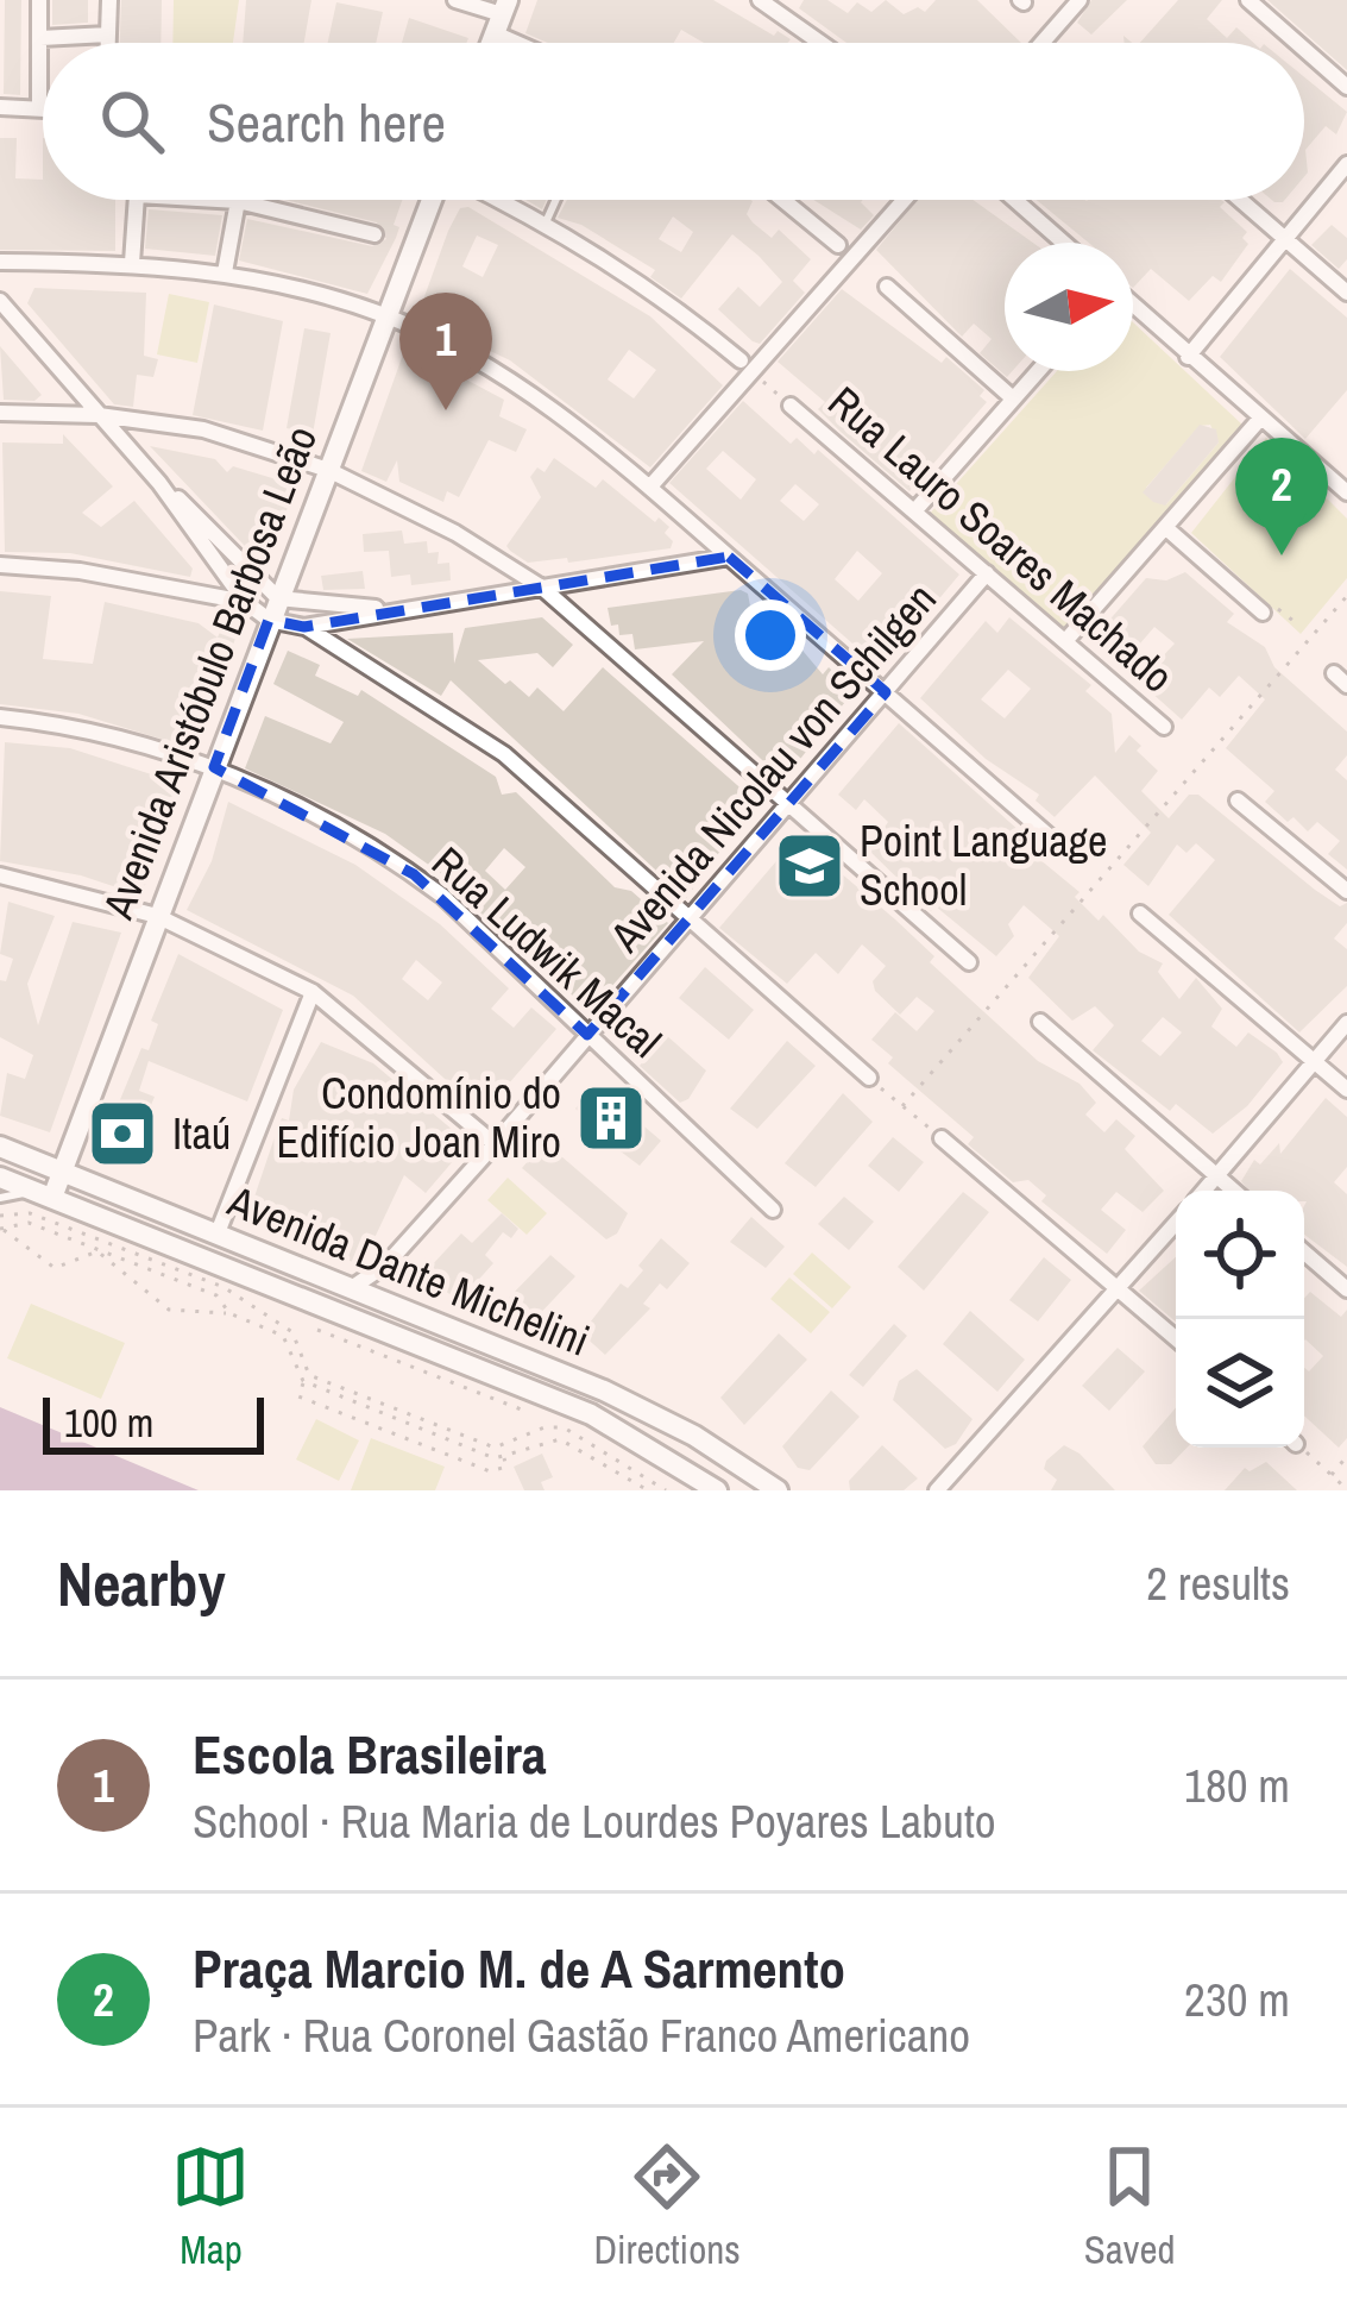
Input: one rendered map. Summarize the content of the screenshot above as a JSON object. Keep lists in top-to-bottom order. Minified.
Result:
{"streets":{"main road":["Avenida Aristóbulo Barbosa Leão","Avenida Dante Michelini"],"street":["Rua Lauro Soares Machado","Avenida Nicolau von Schilgen","Rua Ludwik Macal"]},"crossings":[["Rua Lauro Soares Machado","Avenida Nicolau von Schilgen"],["Avenida Aristóbulo Barbosa Leão","Rua Ludwik Macal"],["Avenida Aristóbulo Barbosa Leão","Avenida Dante Michelini"],["Avenida Nicolau von Schilgen","Rua Ludwik Macal"],["Avenida Nicolau von Schilgen","Avenida Dante Michelini"]],"places":{"school or university":["Point Language School"],"building":["Condomínio do Edifício Joan Miro"],"bank":["Itaú"]},"scale_bar":"100 m","north":"right","page":{"search":"Search here","pins":["1","2"],"scale":"100 m","heading":["Nearby","2 results"],"list":[{"mark":"1","name":"Escola Brasileira","note":"School · Rua Maria de Lourdes Poyares Labuto","value":"180 m"},{"mark":"2","name":"Praça Marcio M. de A Sarmento","note":"Park · Rua Coronel Gastão Franco Americano","value":"230 m"}],"nav":["Map","Directions","Saved"]}}
